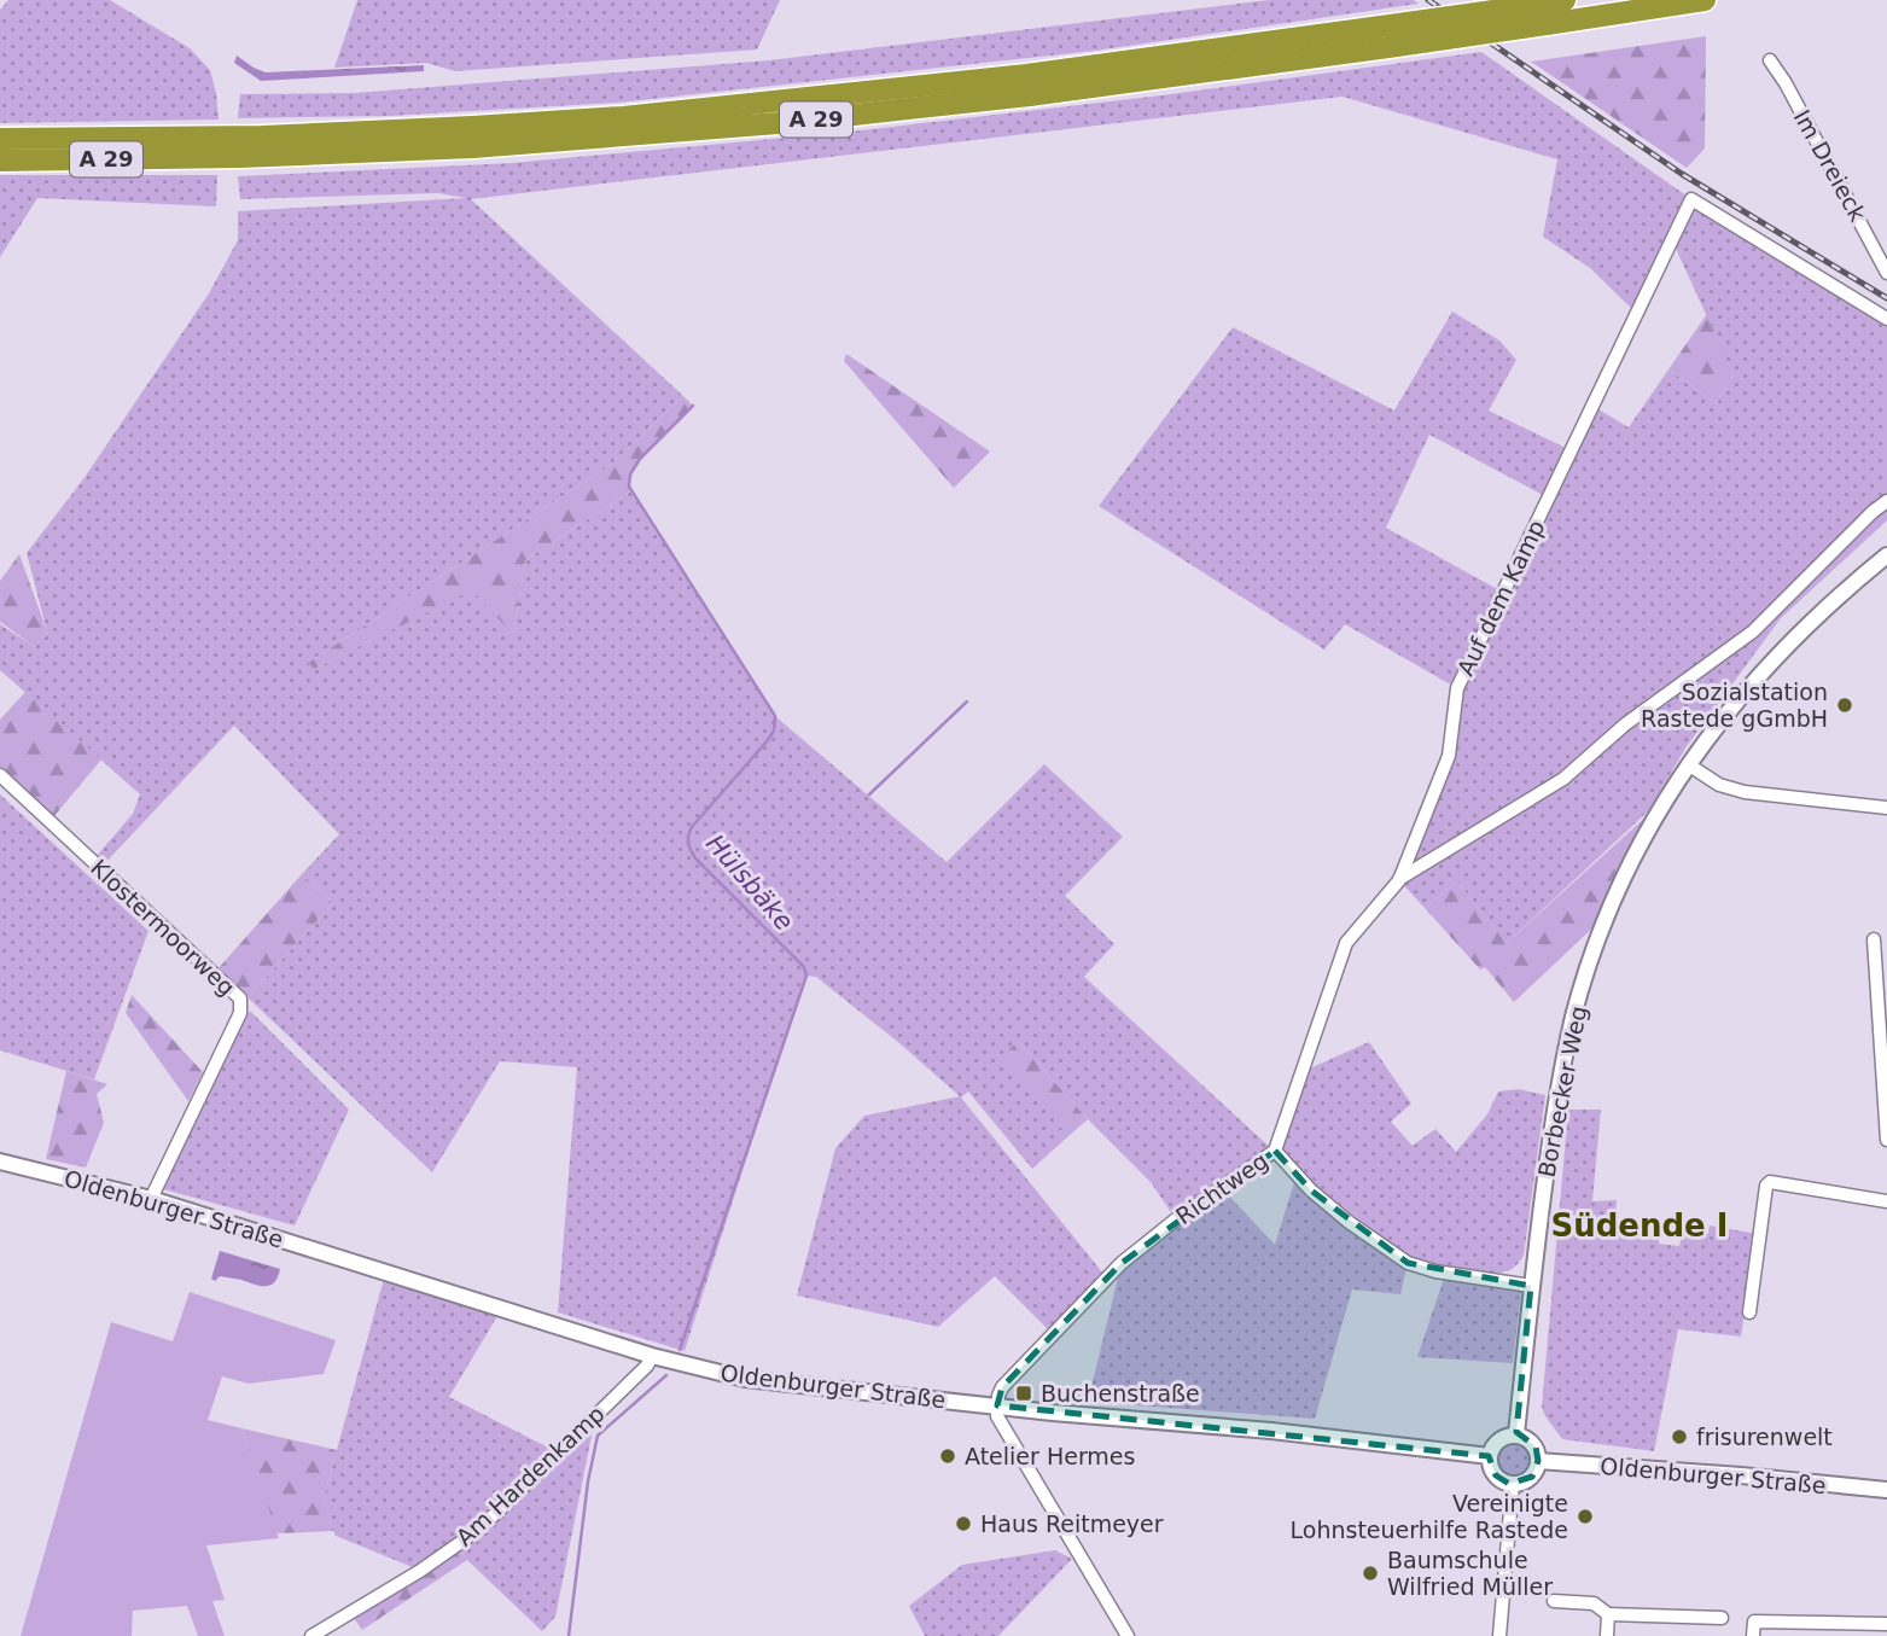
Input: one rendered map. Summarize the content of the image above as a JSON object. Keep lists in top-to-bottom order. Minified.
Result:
{"streets":{"highway":["A 29"],"street":["Im Dreieck","Auf dem Kamp","Klostermoorweg","Borbecker Weg","Richtweg","Oldenburger Straße","Am Hardenkamp"]},"crossings":[["Auf dem Kamp","Richtweg"],["Klostermoorweg","Oldenburger Straße"],["Borbecker Weg","Oldenburger Straße"],["Richtweg","Oldenburger Straße"],["Oldenburger Straße","Am Hardenkamp"]],"districts":["Südende I"],"water":["Hülsbäke"],"places":{"other":["Sozialstation Rastede gGmbH","frisurenwelt","Atelier Hermes","Vereinigte Lohnsteuerhilfe Rastede","Haus Reitmeyer","Baumschule Wilfried Müller"],"transit":["Buchenstraße"]}}
